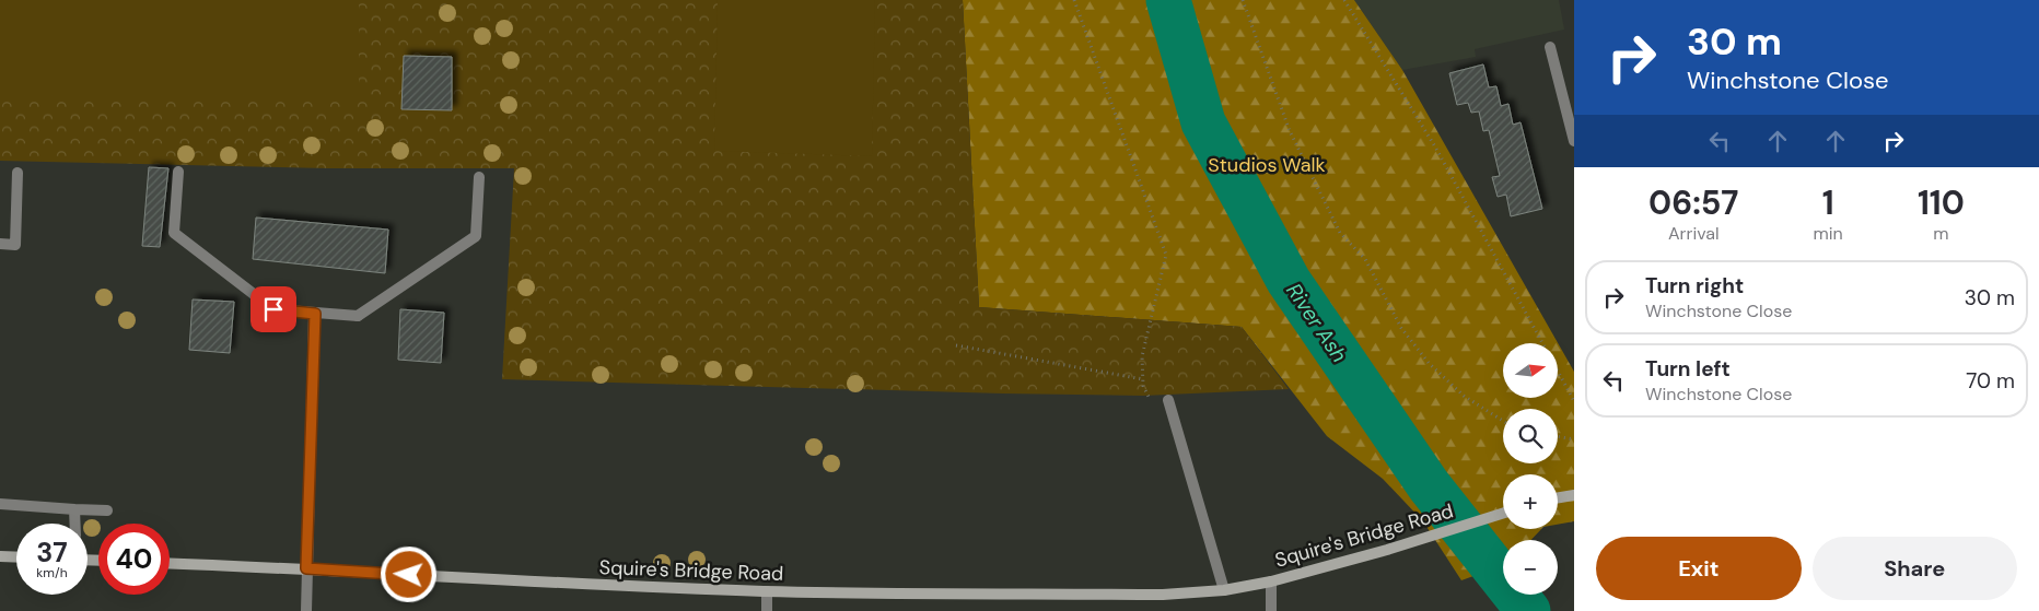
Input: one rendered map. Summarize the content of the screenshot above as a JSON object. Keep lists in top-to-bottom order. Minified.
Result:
{"streets":{"street":["Squire's Bridge Road"]},"water":["River Ash"],"parks":["Studios Walk"],"north":"right","page":{"turn":["30 m","Winchstone Close"],"eta":["06:57","Arrival","1","min","110","m"],"list":[{"name":"Turn right","note":"Winchstone Close","value":"30 m"},{"name":"Turn left","note":"Winchstone Close","value":"70 m"}],"map_buttons":["+","−"],"speed":"37 km/h","limit":"40","buttons":["Exit","Share"]}}
